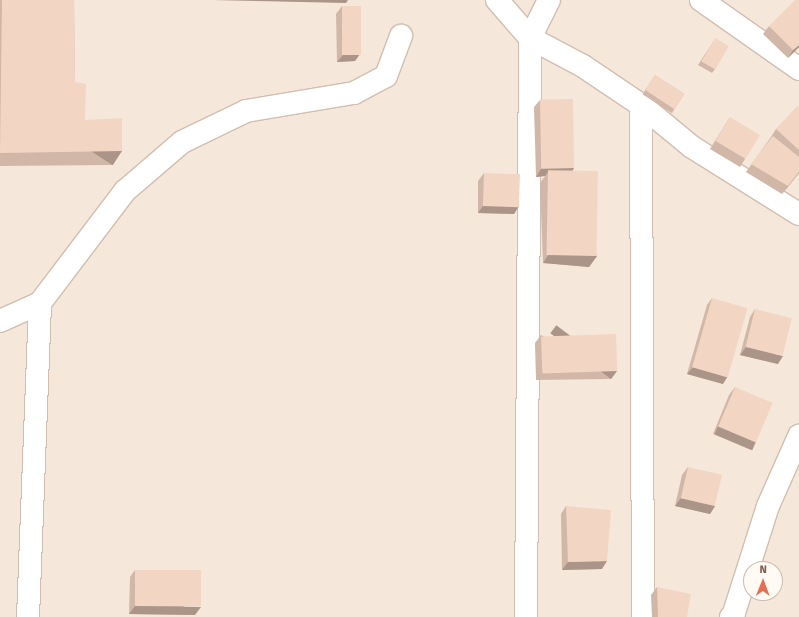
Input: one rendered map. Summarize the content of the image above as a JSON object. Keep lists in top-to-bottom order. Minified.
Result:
{"north":"top"}
